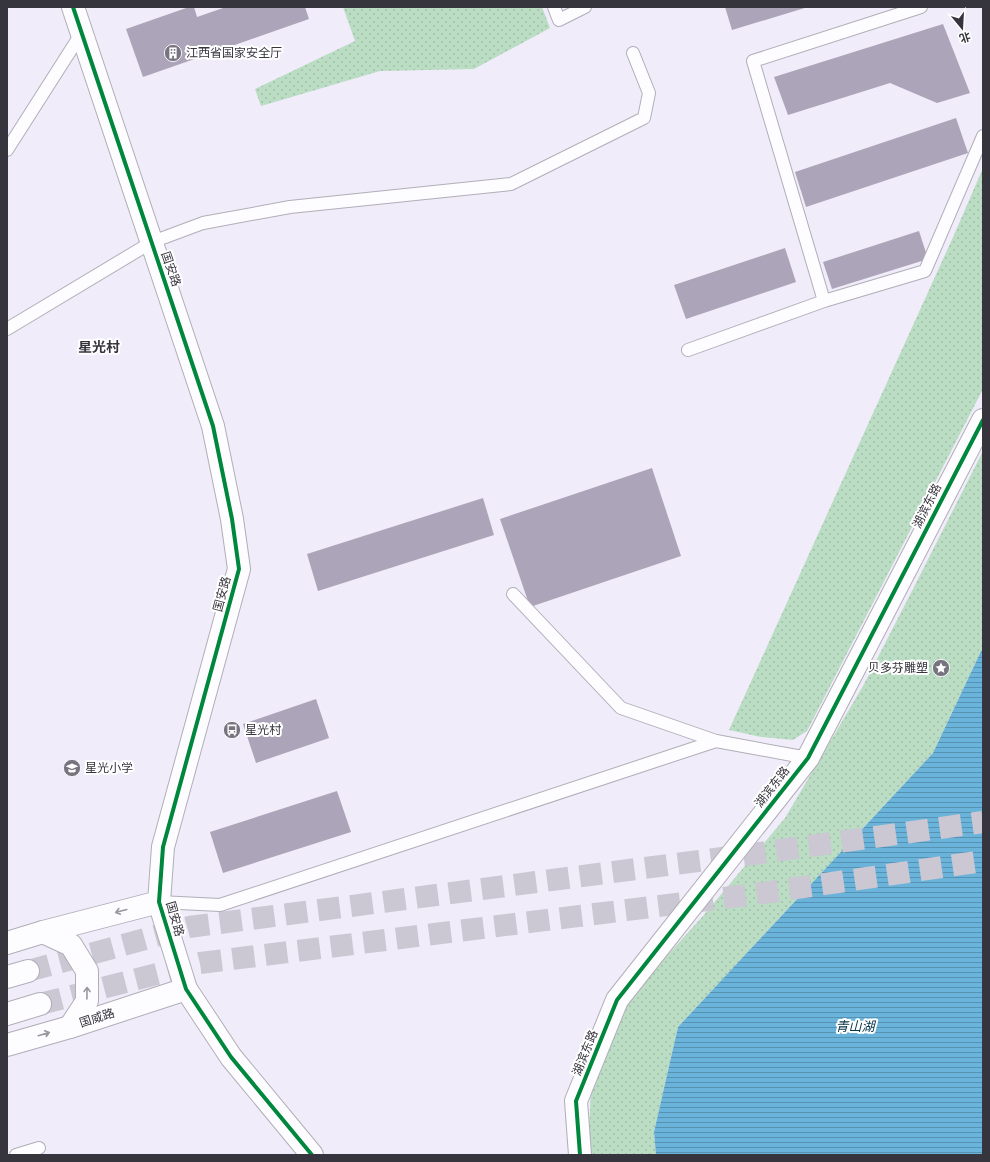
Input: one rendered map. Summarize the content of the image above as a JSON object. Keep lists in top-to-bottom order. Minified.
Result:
{"streets":{"street":["国安路","湖滨东路","国威路"]},"crossings":[["国安路","国威路"]],"districts":["星光村"],"water":["青山湖"],"places":{"building":["江西省国家安全厅"],"place":["贝多芬雕塑"],"bus stop":["星光村"],"school or university":["星光小学"]},"north":"bottom"}
